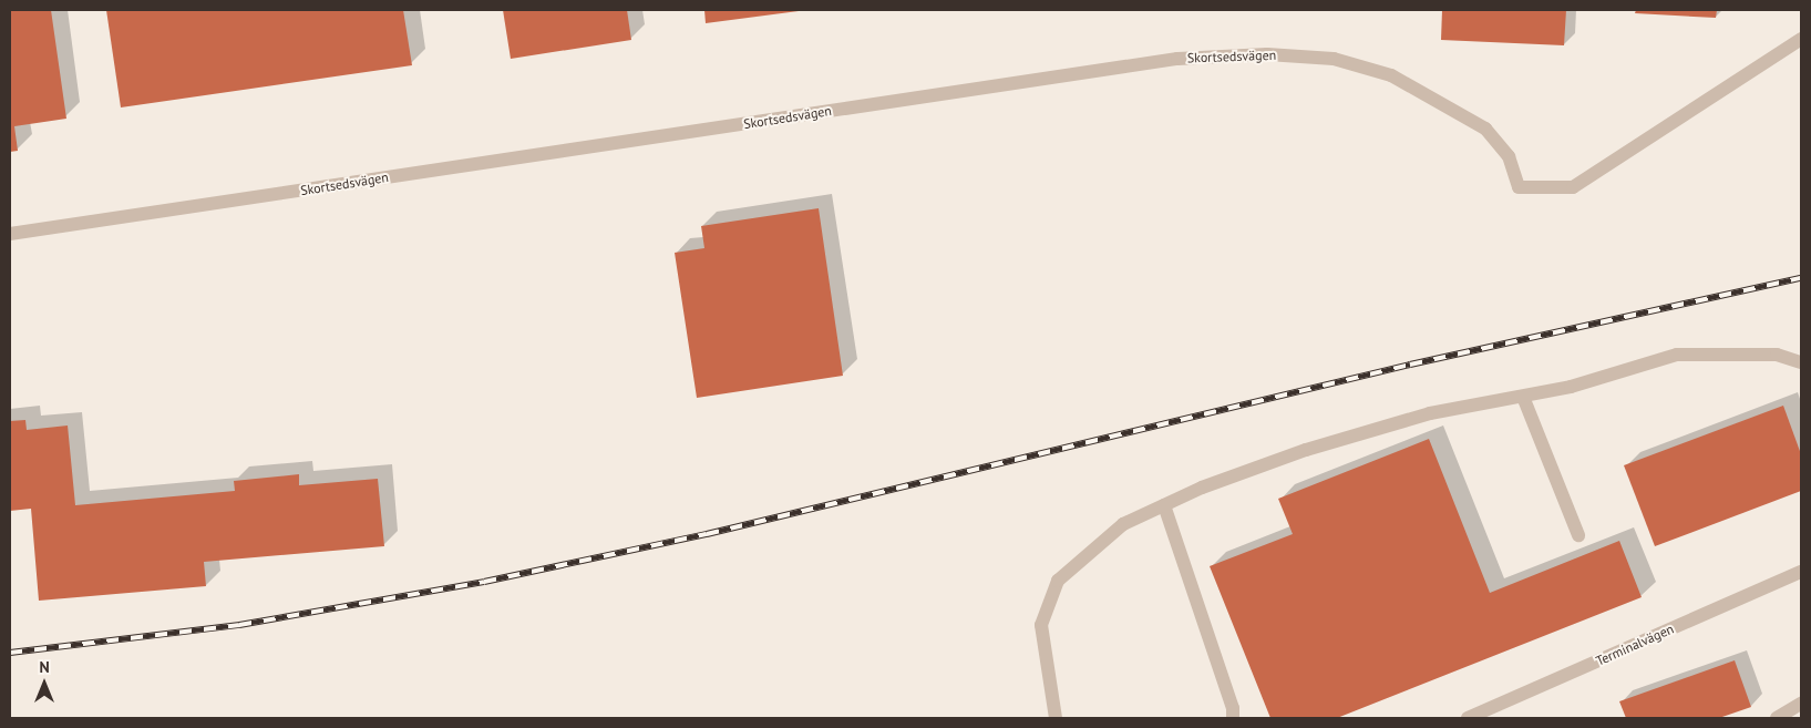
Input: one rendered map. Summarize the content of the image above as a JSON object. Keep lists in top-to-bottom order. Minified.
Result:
{"streets":{"street":["Skortsedsvägen","Terminalvägen"]},"north":"top"}
